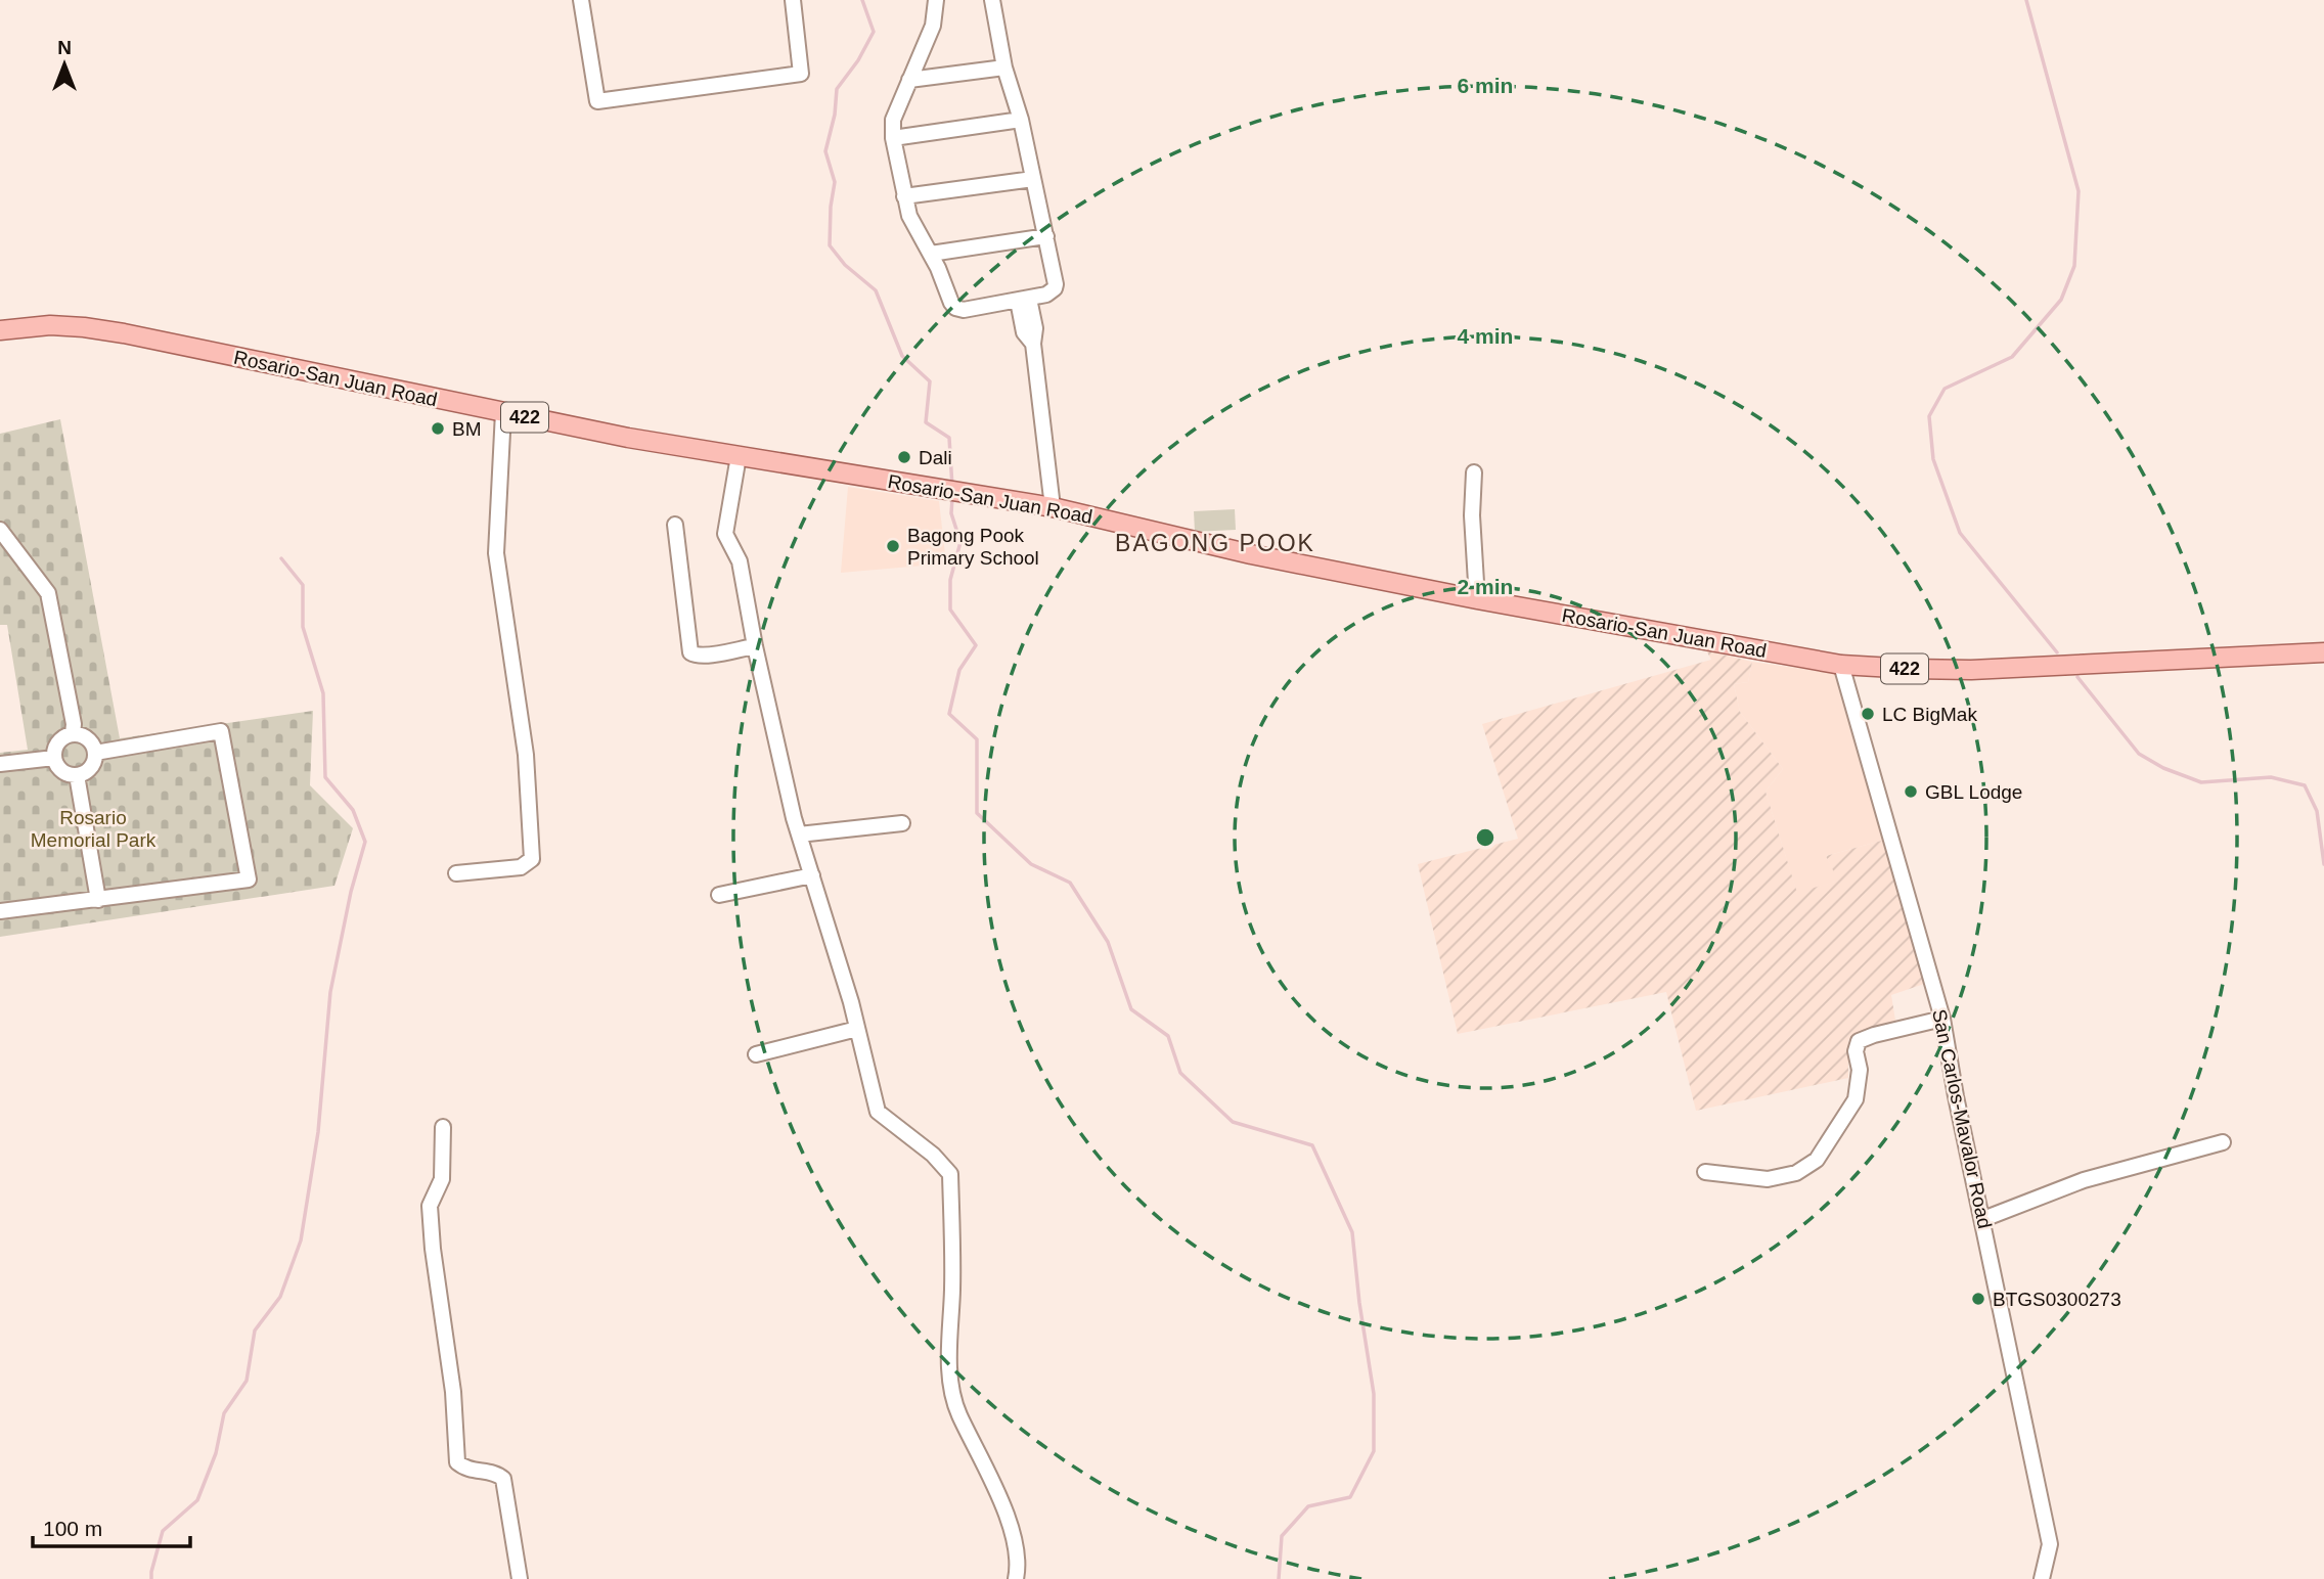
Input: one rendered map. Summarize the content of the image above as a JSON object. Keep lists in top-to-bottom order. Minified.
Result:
{"streets":{"main road":["Rosario-San Juan Road","422"],"street":["San Carlos-Mavalor Road"]},"crossings":[["Rosario-San Juan Road","San Carlos-Mavalor Road"]],"districts":["BAGONG POOK"],"parks":["Rosario Memorial Park"],"places":["BM","Dali","Bagong Pook Primary School","LC BigMak","GBL Lodge","BTGS0300273"],"scale_bar":"100 m","north":"top","rings":["6 min","4 min","2 min"]}
